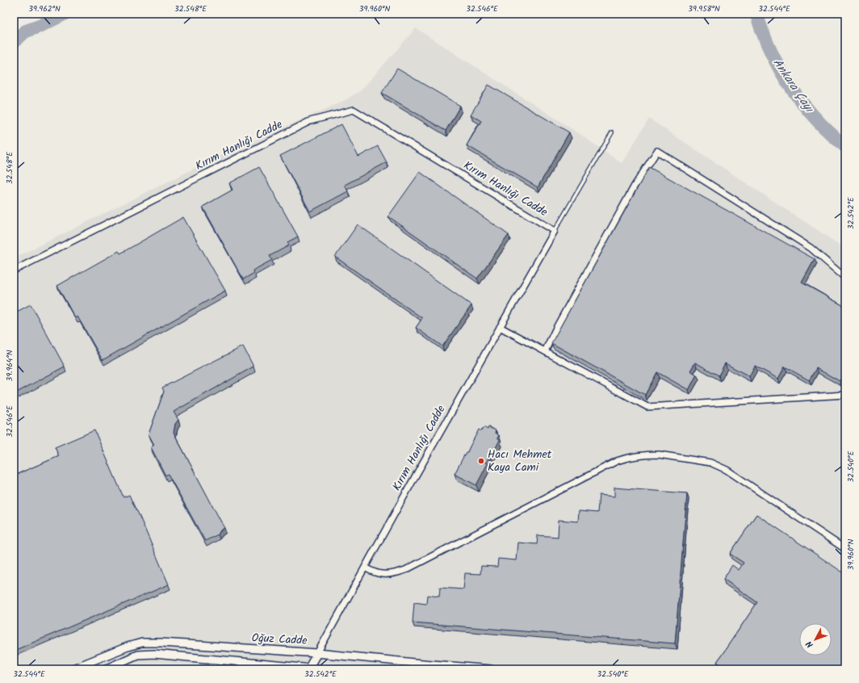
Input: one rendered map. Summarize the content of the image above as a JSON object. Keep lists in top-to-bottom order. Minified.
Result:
{"streets":{"street":["Kırım Hanlığı Cadde","Oğuz Cadde"]},"crossings":[["Kırım Hanlığı Cadde","Oğuz Cadde"]],"water":["Ankara Çayı"],"places":["Hacı Mehmet Kaya Cami"],"north":"bottom left","coordinates":["39.962°N","32.548°E","39.960°N","32.546°E","39.958°N","32.544°E","32.542°E","39.964°N","32.540°E"]}
